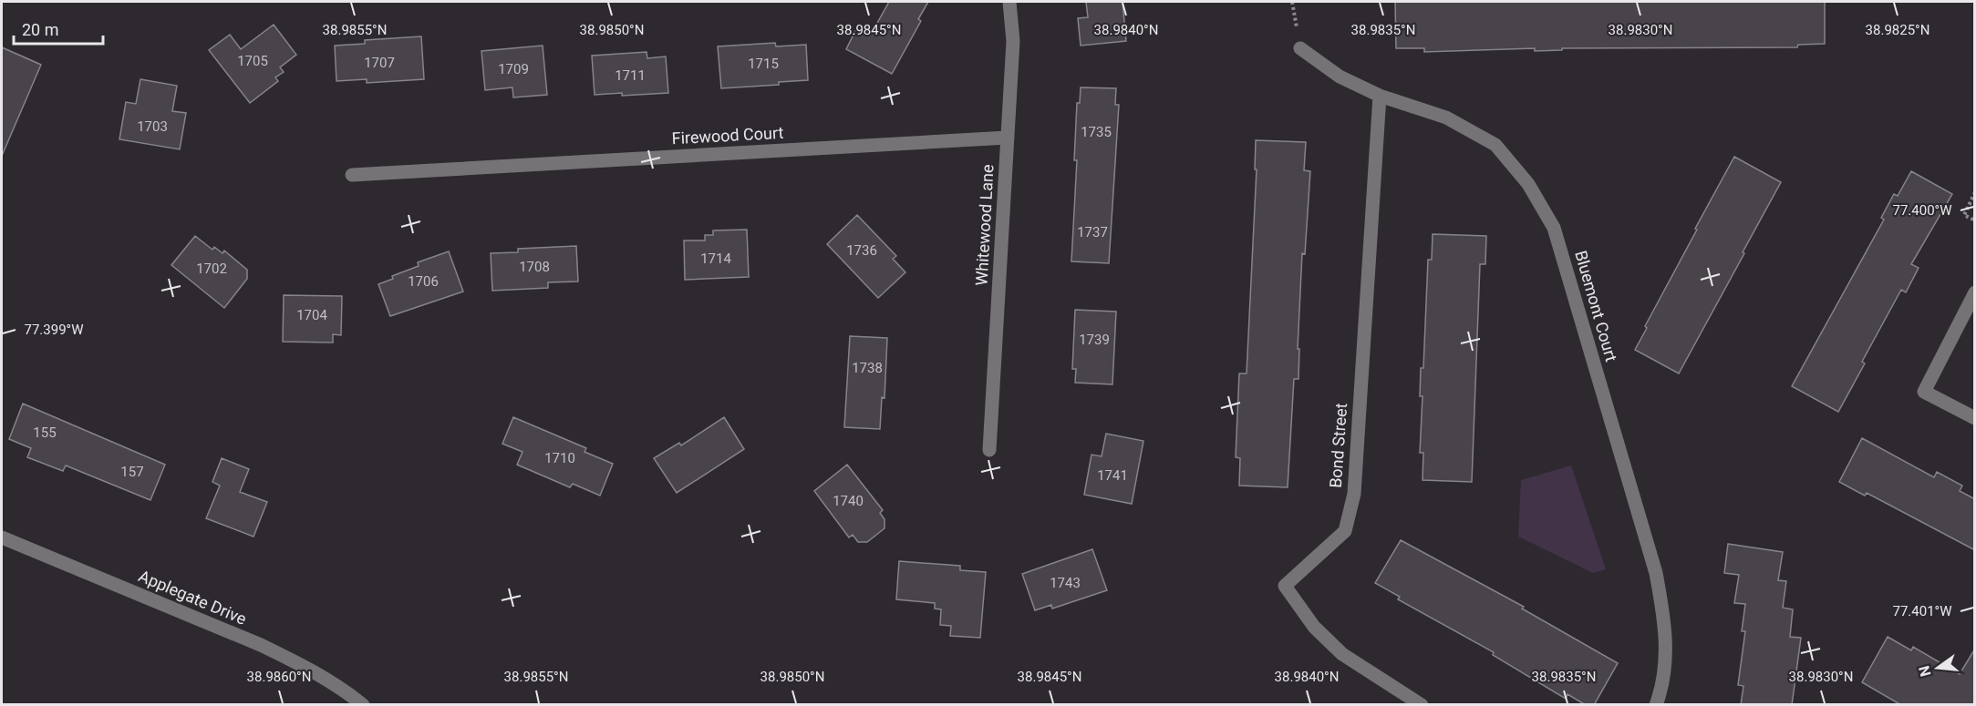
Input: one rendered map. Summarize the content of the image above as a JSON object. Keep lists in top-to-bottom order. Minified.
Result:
{"streets":{"street":["Firewood Court","Whitewood Lane","Bluemont Court","Bond Street","Applegate Drive"]},"crossings":[["Firewood Court","Whitewood Lane"],["Bluemont Court","Bond Street"]],"house_numbers":["1705","1707","1715","1709","1711","1703","1735","1737","1736","1714","1708","1702","1706","1704","1739","1738","155","1710","157","1741","1740","1743"],"scale_bar":"20 m","north":"left","coordinates":["38.9855°N","38.9850°N","38.9845°N","38.9840°N","38.9835°N","38.9830°N","38.9825°N","77.400°W","77.399°W","77.401°W","38.9860°N"]}
